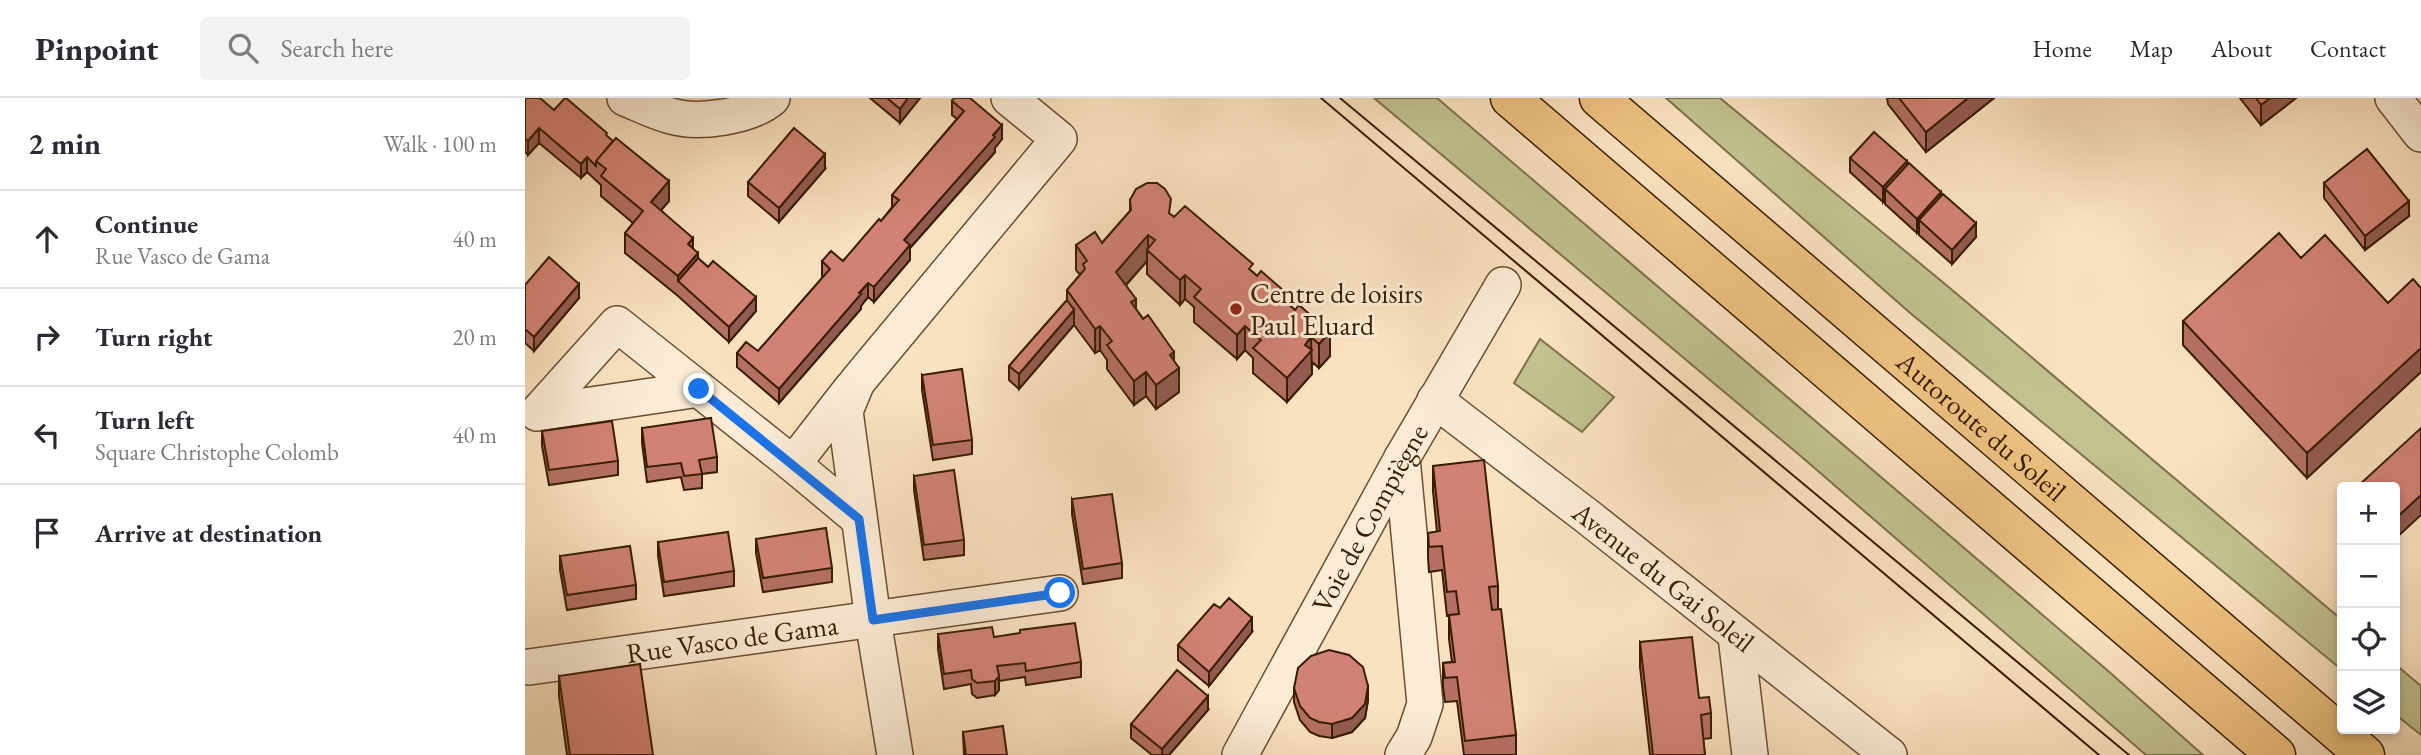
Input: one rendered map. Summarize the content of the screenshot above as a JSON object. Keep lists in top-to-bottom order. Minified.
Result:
{"streets":{"highway":["Autoroute du Soleil"],"street":["Voie de Compiègne","Avenue du Gai Soleil","Rue Vasco de Gama"]},"crossings":[["Voie de Compiègne","Avenue du Gai Soleil"]],"places":["Centre de loisirs Paul Eluard"],"page":{"header":"Pinpoint","search":"Search here","nav":["Home","Map","About","Contact"],"heading":["2 min","Walk · 100 m"],"list":[["Continue","Rue Vasco de Gama","40 m"],["Turn right","20 m"],["Turn left","Square Christophe Colomb","40 m"],"Arrive at destination"],"map_buttons":["+","−"]}}
